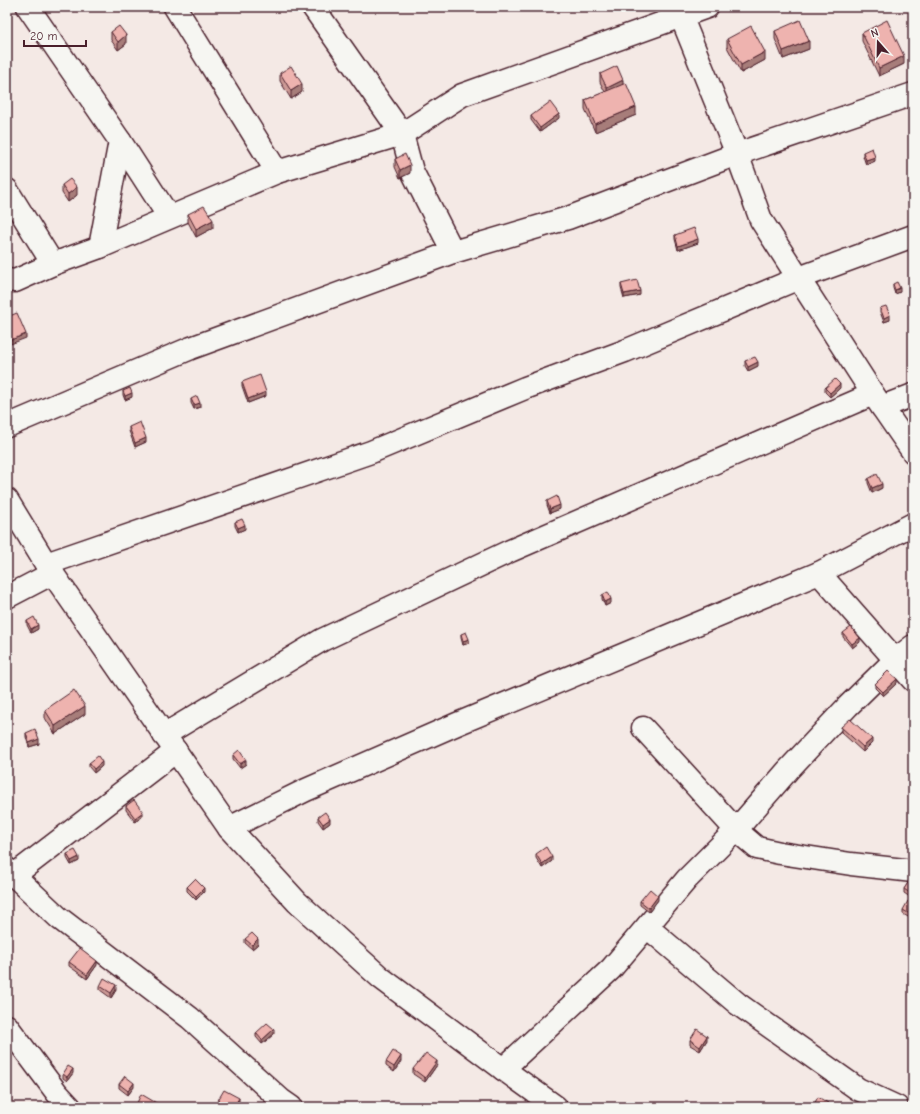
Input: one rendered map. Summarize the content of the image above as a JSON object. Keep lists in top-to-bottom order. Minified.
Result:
{"scale_bar":"20 m","north":"top"}
